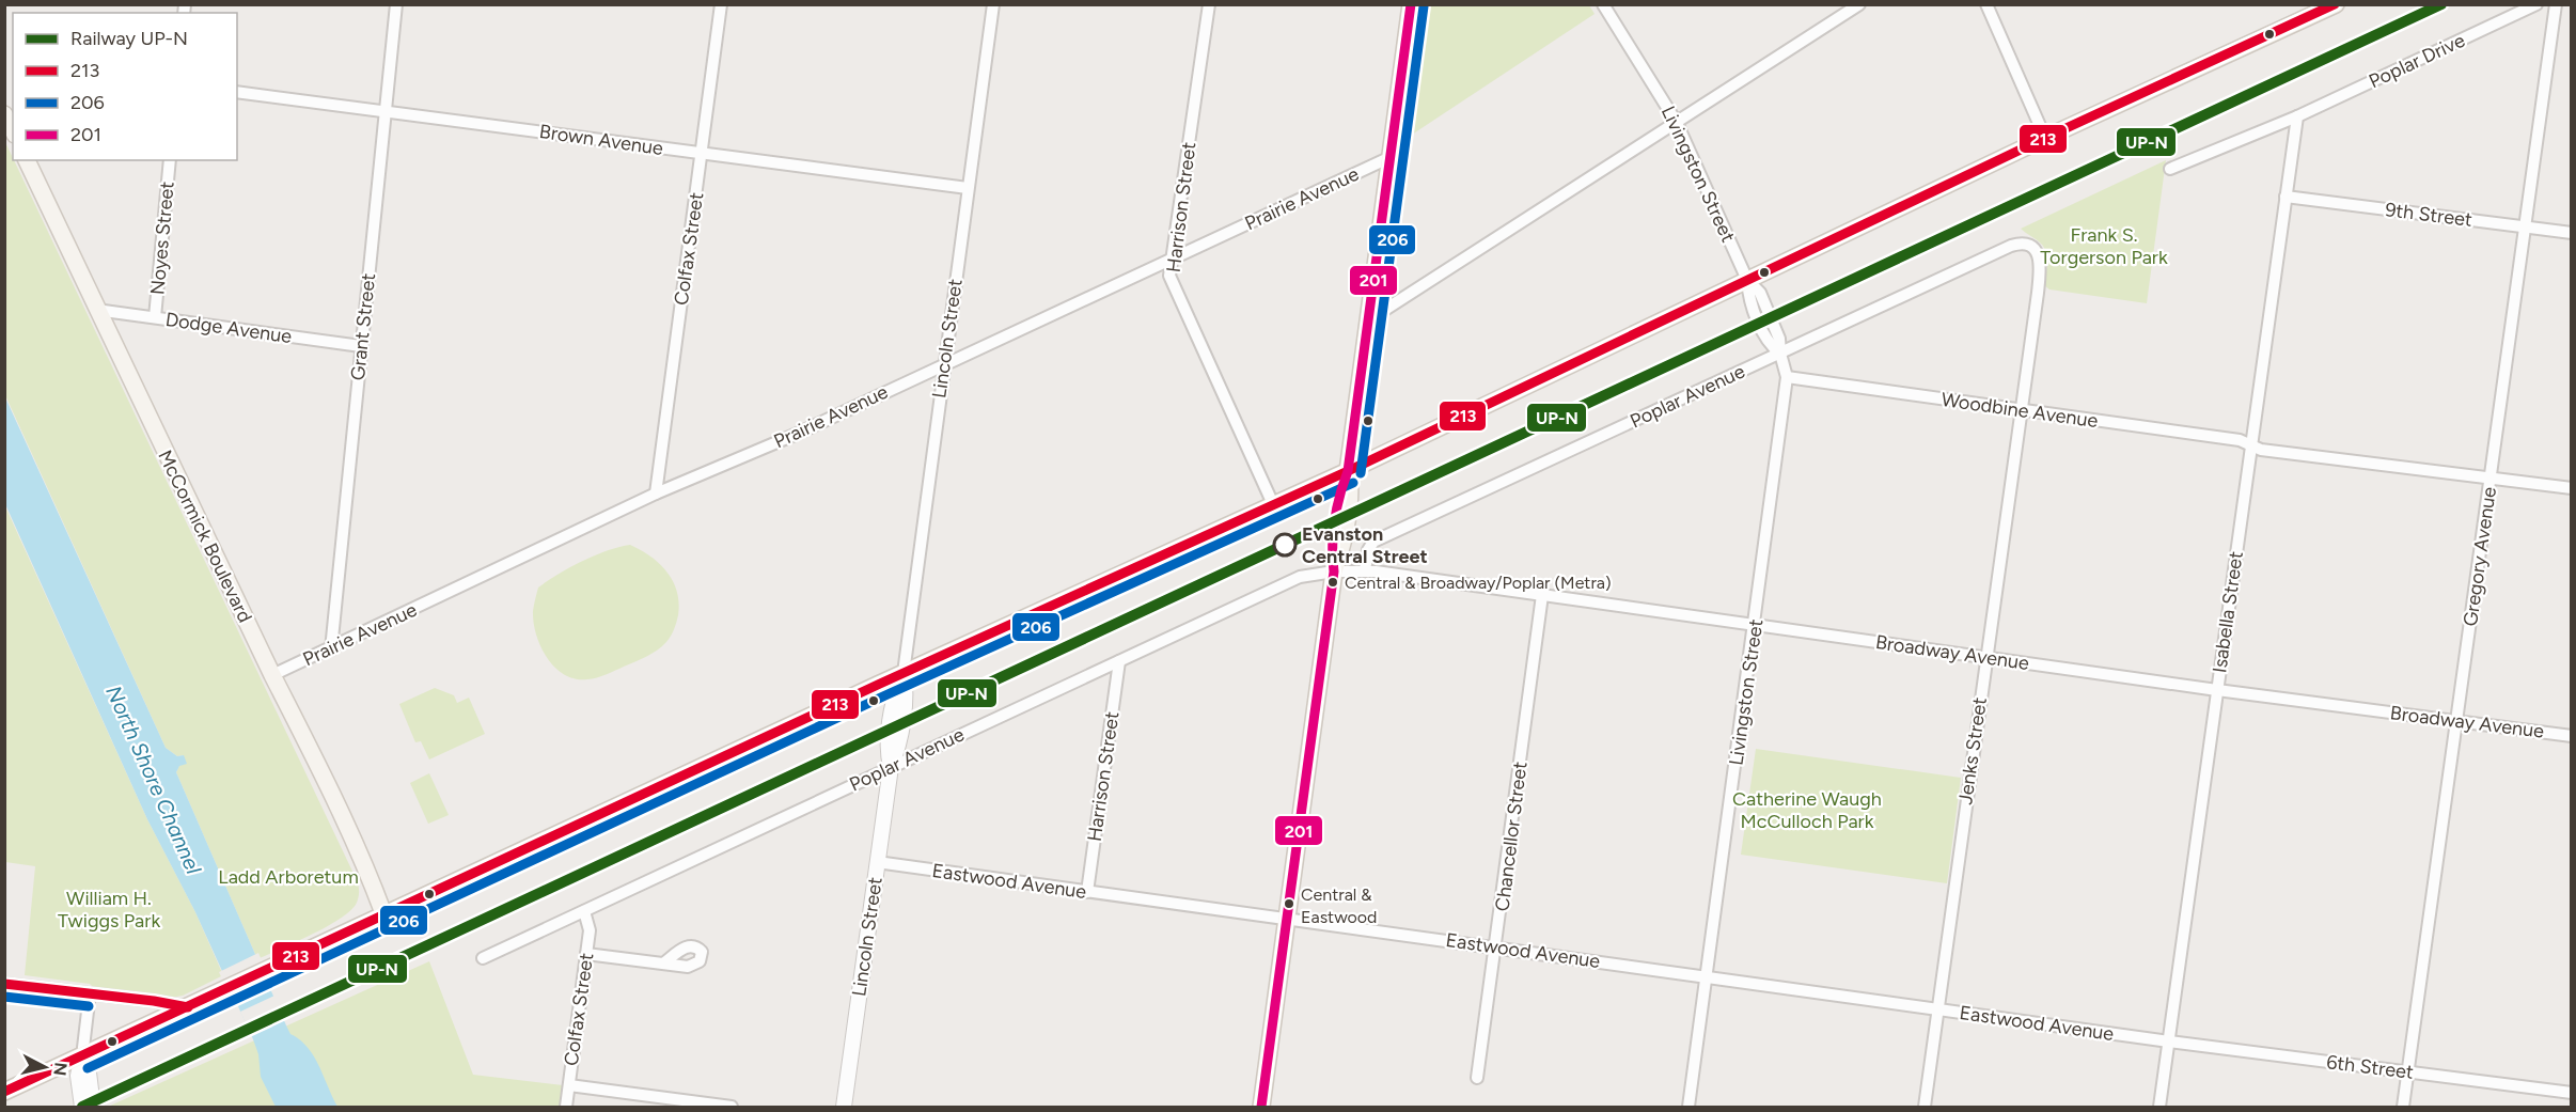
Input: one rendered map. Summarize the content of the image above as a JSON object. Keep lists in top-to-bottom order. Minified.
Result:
{"streets":{"main road":["McCormick Boulevard"],"street":["Poplar Drive","Brown Avenue","Livingston Street","Prairie Avenue","Harrison Street","9th Street","Noyes Street","Colfax Street","Grant Street","Dodge Avenue","Lincoln Street","Poplar Avenue","Woodbine Avenue","Gregory Avenue","Isabella Street","Broadway Avenue","Jenks Street","Chancellor Street","Eastwood Avenue","6th Street"]},"crossings":[["Poplar Drive","Isabella Street"],["Brown Avenue","Colfax Street"],["Brown Avenue","Grant Street"],["Brown Avenue","Lincoln Street"],["Livingston Street","Poplar Avenue"],["Livingston Street","Woodbine Avenue"],["Livingston Street","Broadway Avenue"],["Livingston Street","Eastwood Avenue"],["Prairie Avenue","Harrison Street"],["Prairie Avenue","Colfax Street"],["Prairie Avenue","Grant Street"],["Prairie Avenue","Lincoln Street"],["Prairie Avenue","McCormick Boulevard"],["Harrison Street","Poplar Avenue"],["Harrison Street","Eastwood Avenue"],["9th Street","Gregory Avenue"],["9th Street","Isabella Street"],["Noyes Street","Dodge Avenue"],["Colfax Street","Poplar Avenue"],["Grant Street","Dodge Avenue"],["Dodge Avenue","McCormick Boulevard"],["Lincoln Street","Poplar Avenue"],["Lincoln Street","Eastwood Avenue"],["Poplar Avenue","Broadway Avenue"],["Poplar Avenue","Jenks Street"],["Woodbine Avenue","Gregory Avenue"],["Woodbine Avenue","Isabella Street"],["Woodbine Avenue","Jenks Street"],["Gregory Avenue","Broadway Avenue"],["Gregory Avenue","6th Street"],["Isabella Street","Broadway Avenue"],["Isabella Street","Eastwood Avenue"],["Isabella Street","6th Street"],["Broadway Avenue","Jenks Street"],["Broadway Avenue","Chancellor Street"],["Jenks Street","Eastwood Avenue"],["Chancellor Street","Eastwood Avenue"],["Eastwood Avenue","6th Street"]],"water":["North Shore Channel"],"parks":["Frank S. Torgerson Park","Catherine Waugh McCulloch Park","Ladd Arboretum","William H. Twiggs Park"],"places":["Evanston Central Street","Central & Broadway/Poplar (Metra)","Central & Eastwood"],"lines":["rail line UP-N","transit line 213","transit line 201","transit line 206"],"legend":["Railway UP-N","213","206","201"],"north":"right"}
